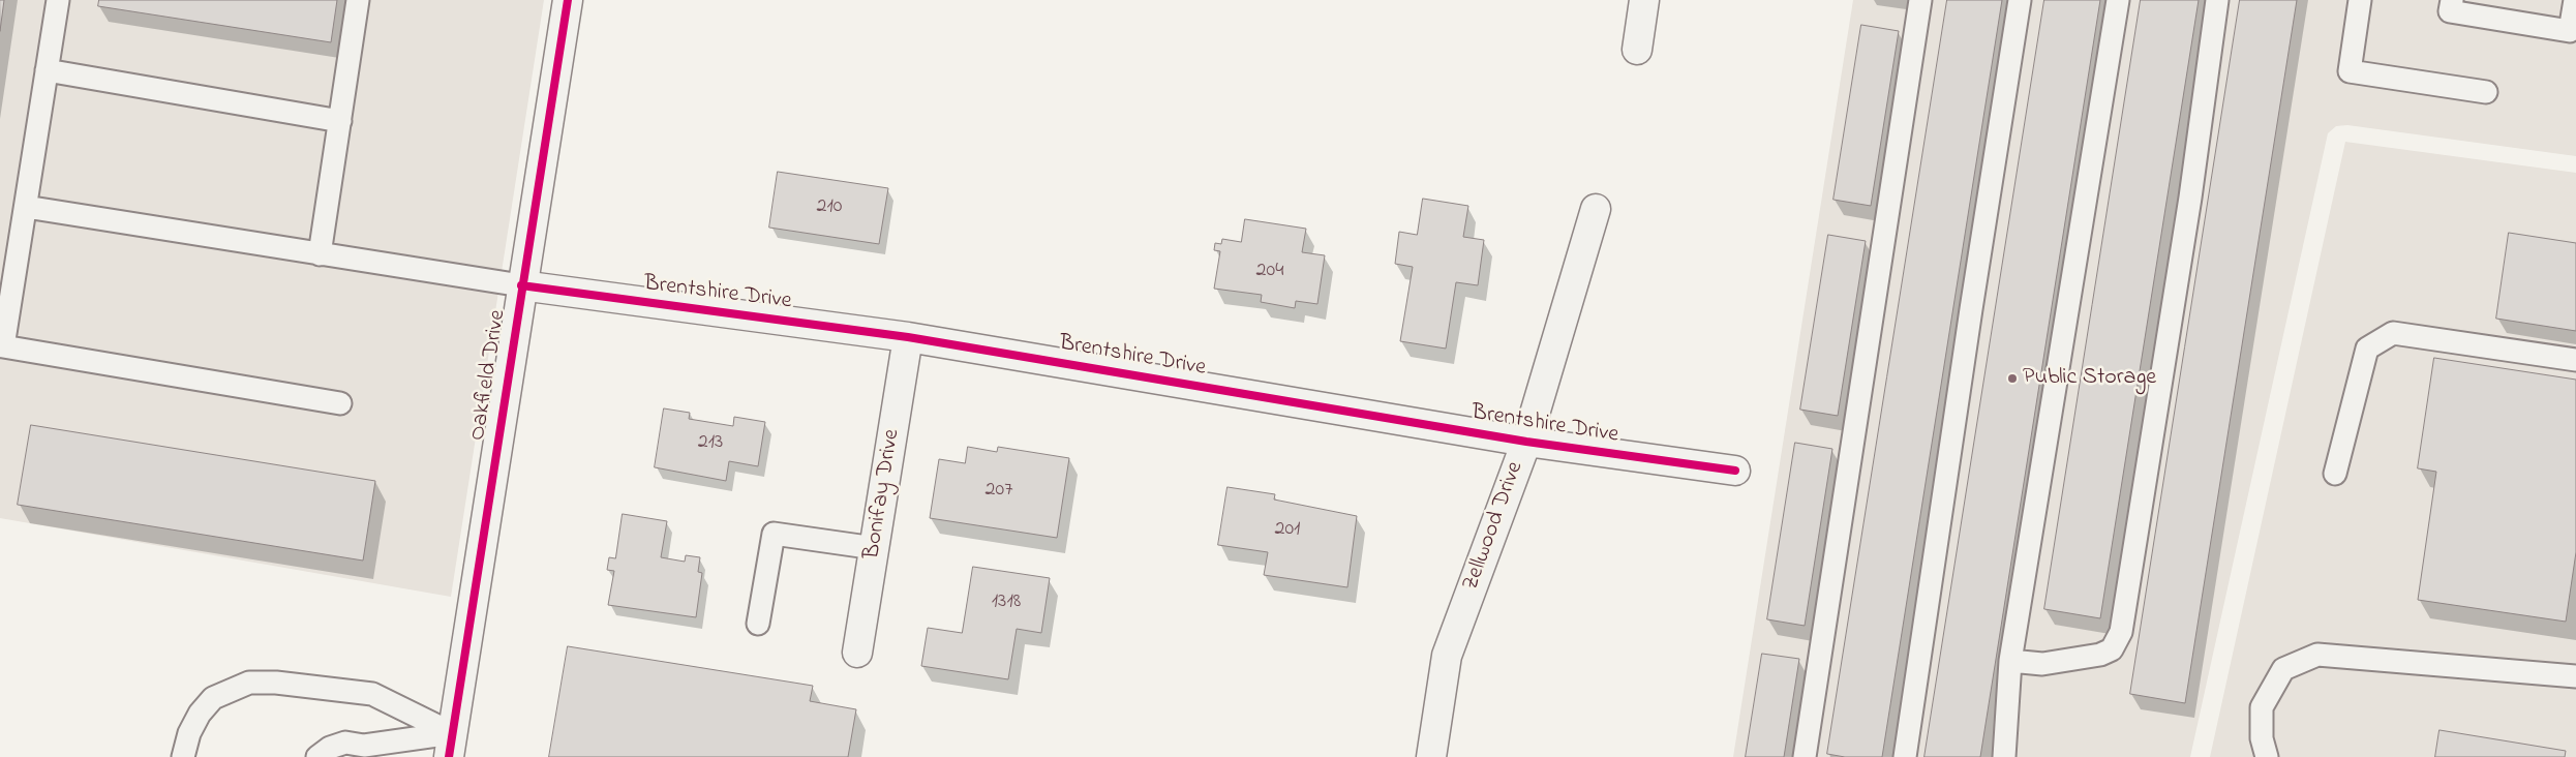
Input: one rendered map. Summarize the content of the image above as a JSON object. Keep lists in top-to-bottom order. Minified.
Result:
{"streets":{"street":["Brentshire Drive","Oakfield Drive","Bonifay Drive","Zellwood Drive"]},"crossings":[["Brentshire Drive","Oakfield Drive"],["Brentshire Drive","Bonifay Drive"],["Brentshire Drive","Zellwood Drive"]],"places":["Public Storage"],"house_numbers":["210","204","213","207","201","1318"]}
